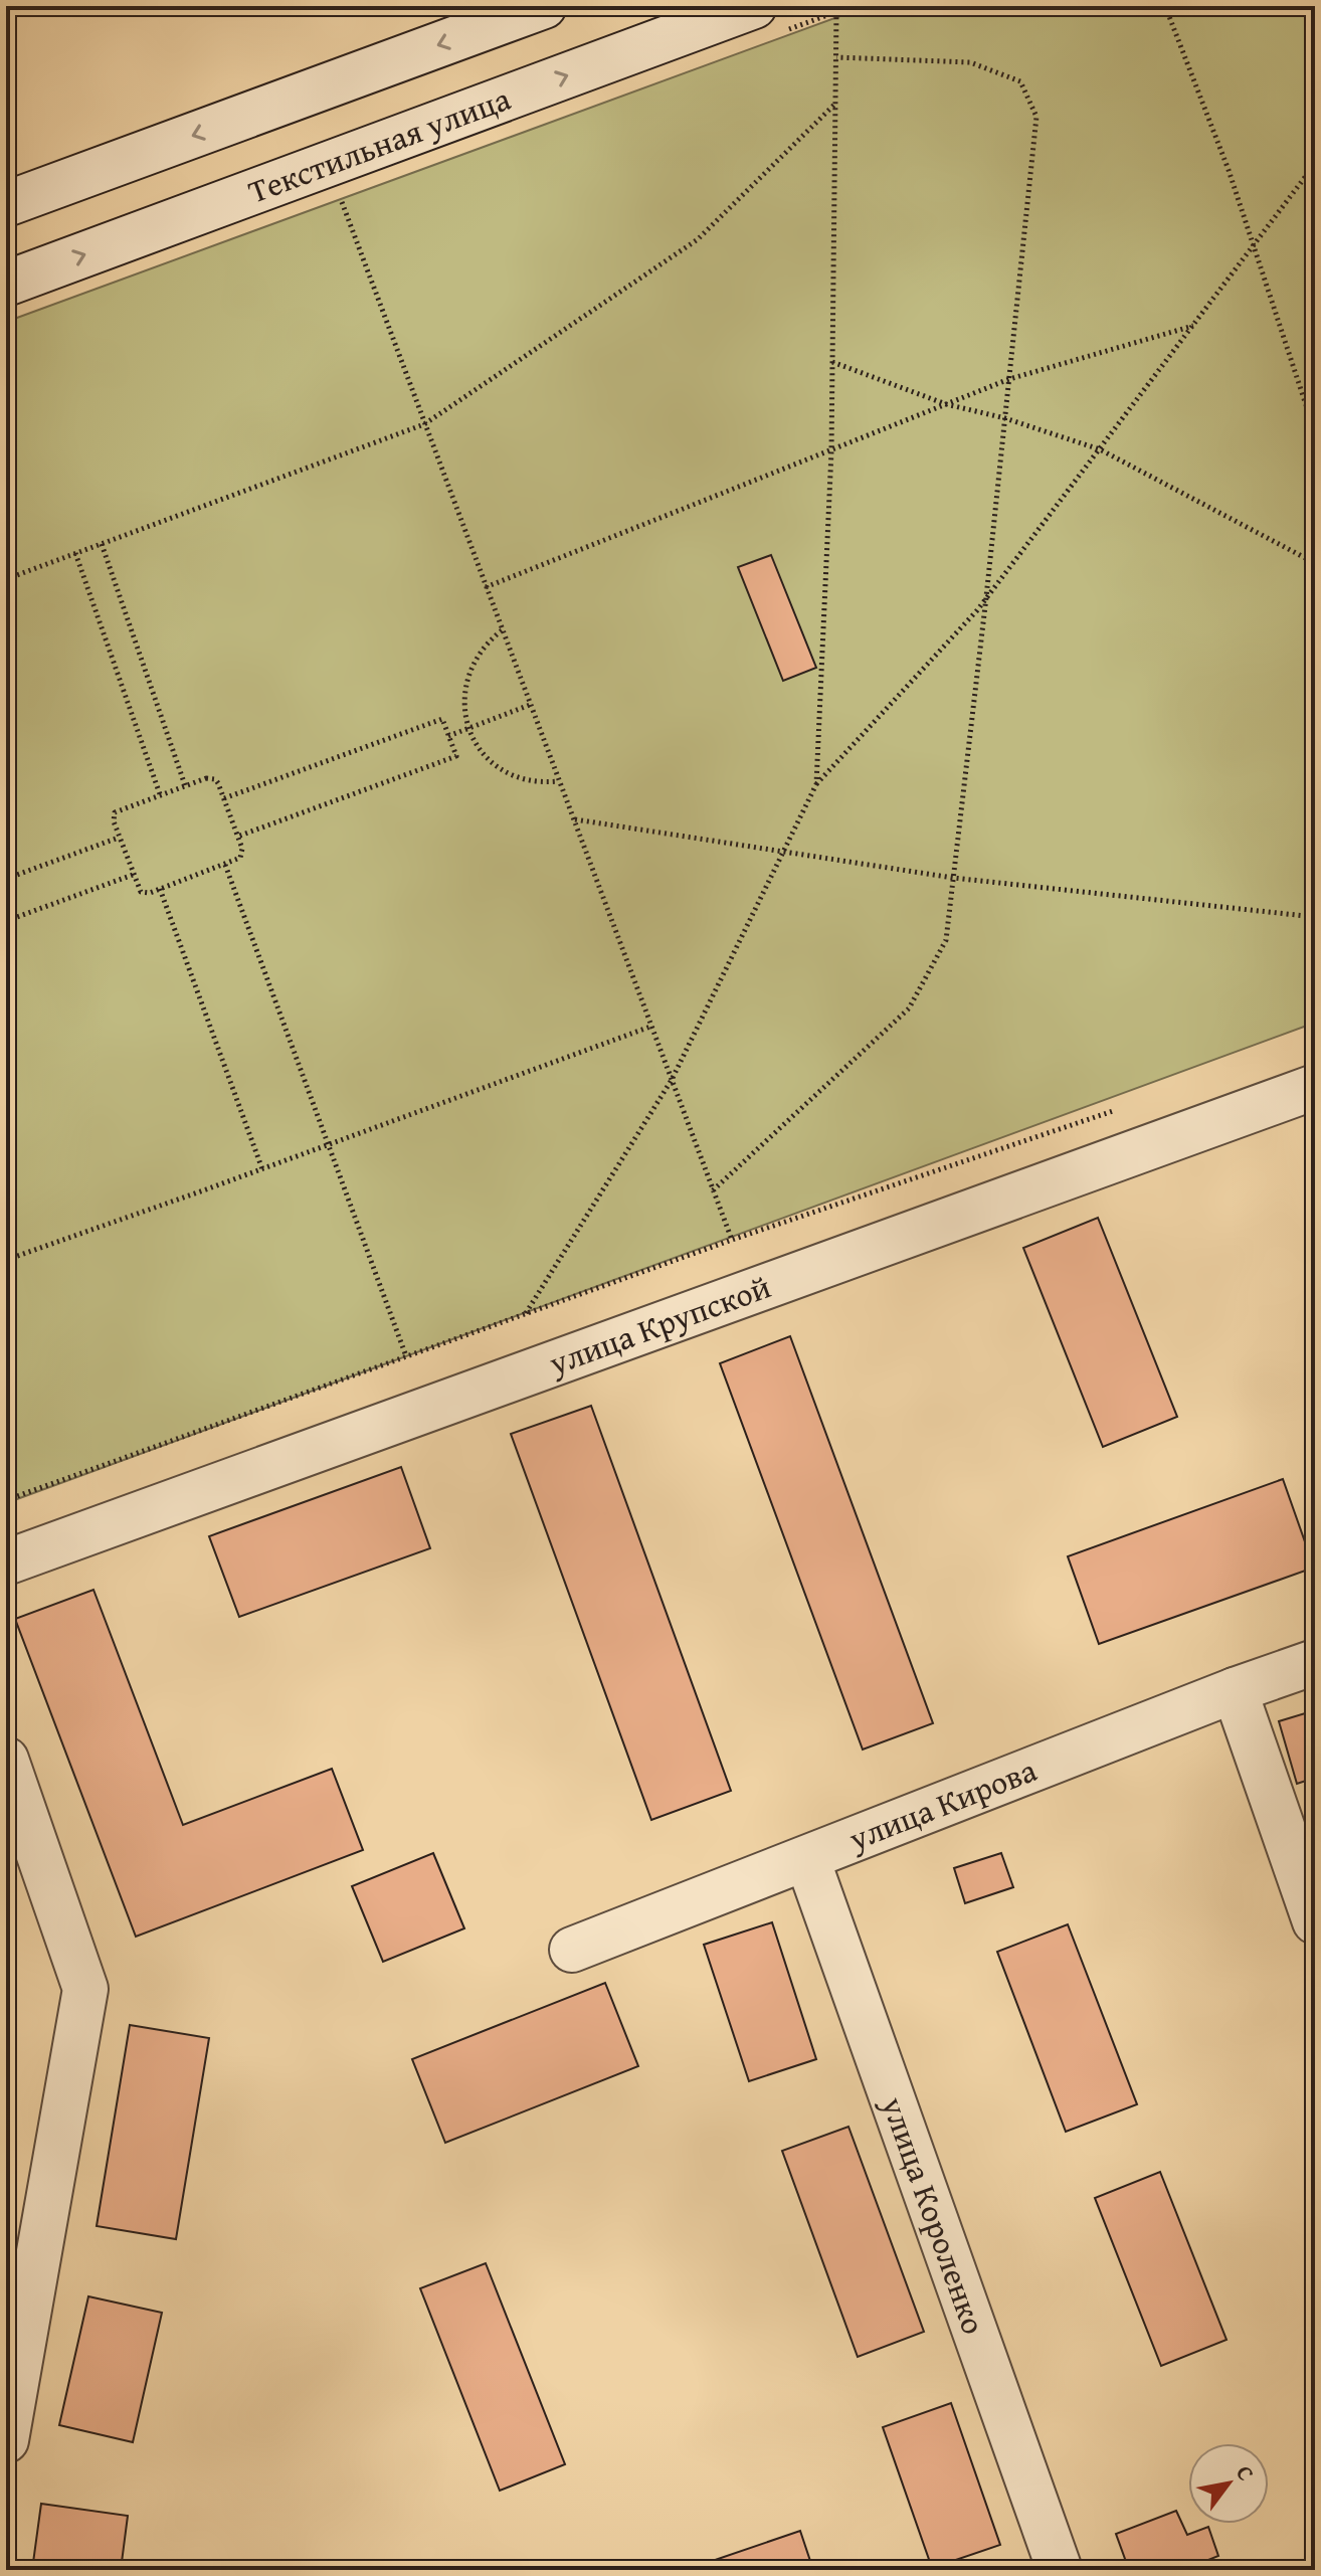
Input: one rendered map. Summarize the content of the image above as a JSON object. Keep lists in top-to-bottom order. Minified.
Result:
{"streets":{"street":["Текстильная улица","улица Крупской","улица Кирова","улица Короленко"]},"crossings":[["улица Кирова","улица Короленко"]],"north":"top right"}
